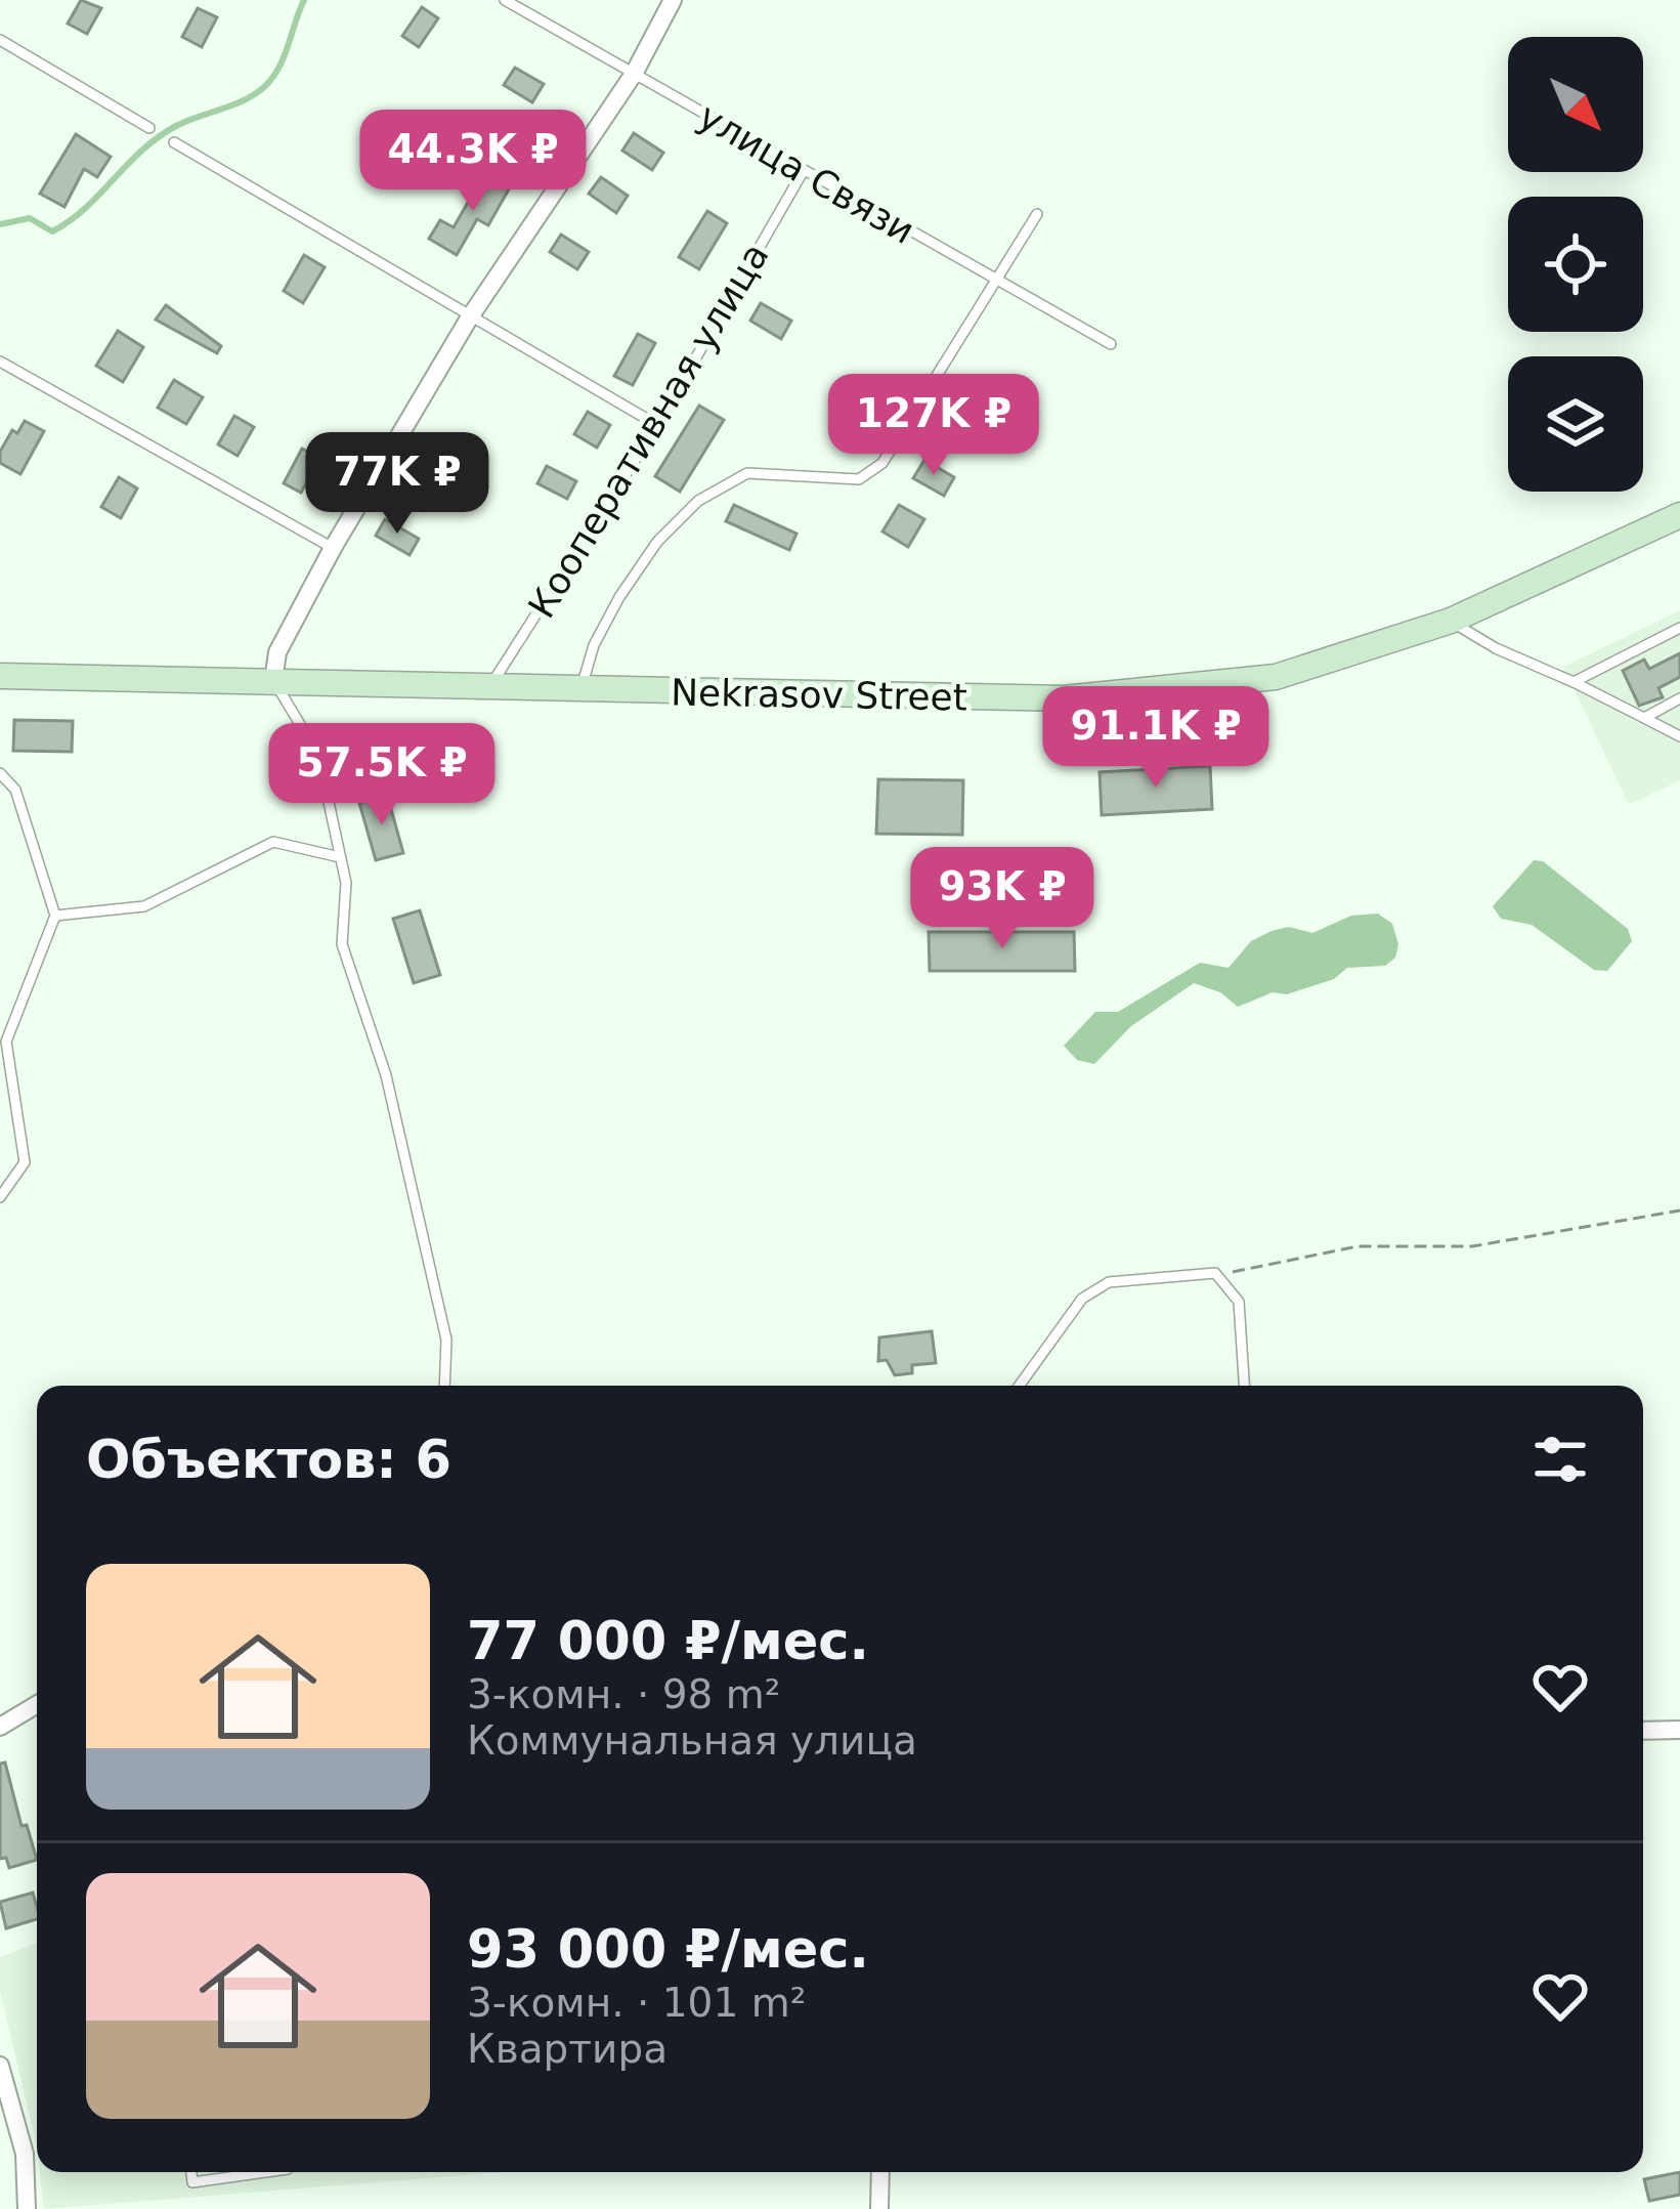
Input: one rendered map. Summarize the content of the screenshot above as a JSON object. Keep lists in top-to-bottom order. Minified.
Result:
{"streets":{"main road":["Nekrasov Street"],"lane":["улица Связи","Кооперативная улица"]},"crossings":[["улица Связи","Кооперативная улица"],["Кооперативная улица","Nekrasov Street"]],"north":"bottom right","page":{"price":["44.3K ₽","127K ₽","77K ₽","91.1K ₽","57.5K ₽","93K ₽"],"heading":"Объектов: 6","list":[{"name":"77 000 ₽/мес.","note":"3-комн. · 98 m² · Коммунальная улица"},{"name":"93 000 ₽/мес.","note":"3-комн. · 101 m² · Квартира"}]}}
